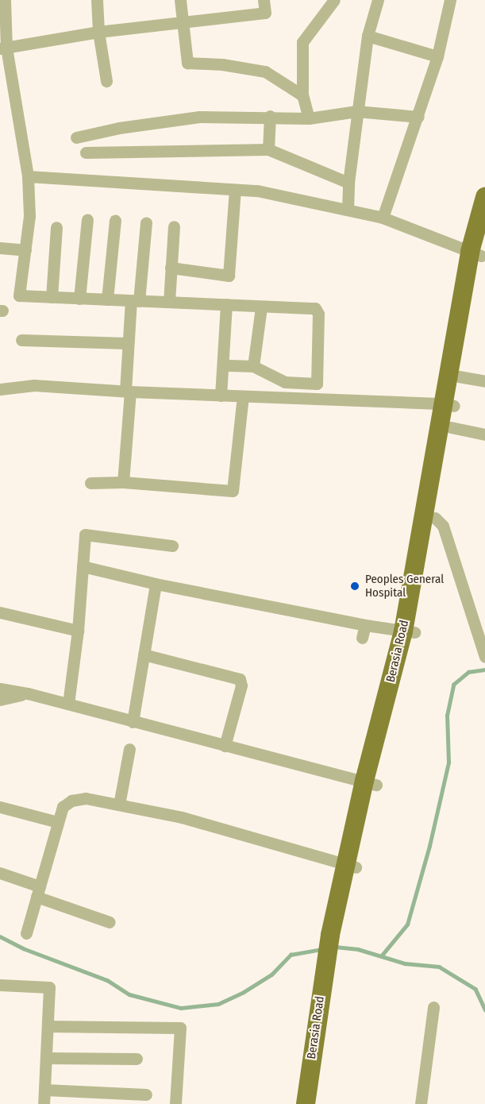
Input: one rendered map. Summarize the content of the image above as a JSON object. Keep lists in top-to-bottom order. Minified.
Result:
{"streets":{"main road":["Berasia Road"]},"places":["Peoples General Hospital"]}
